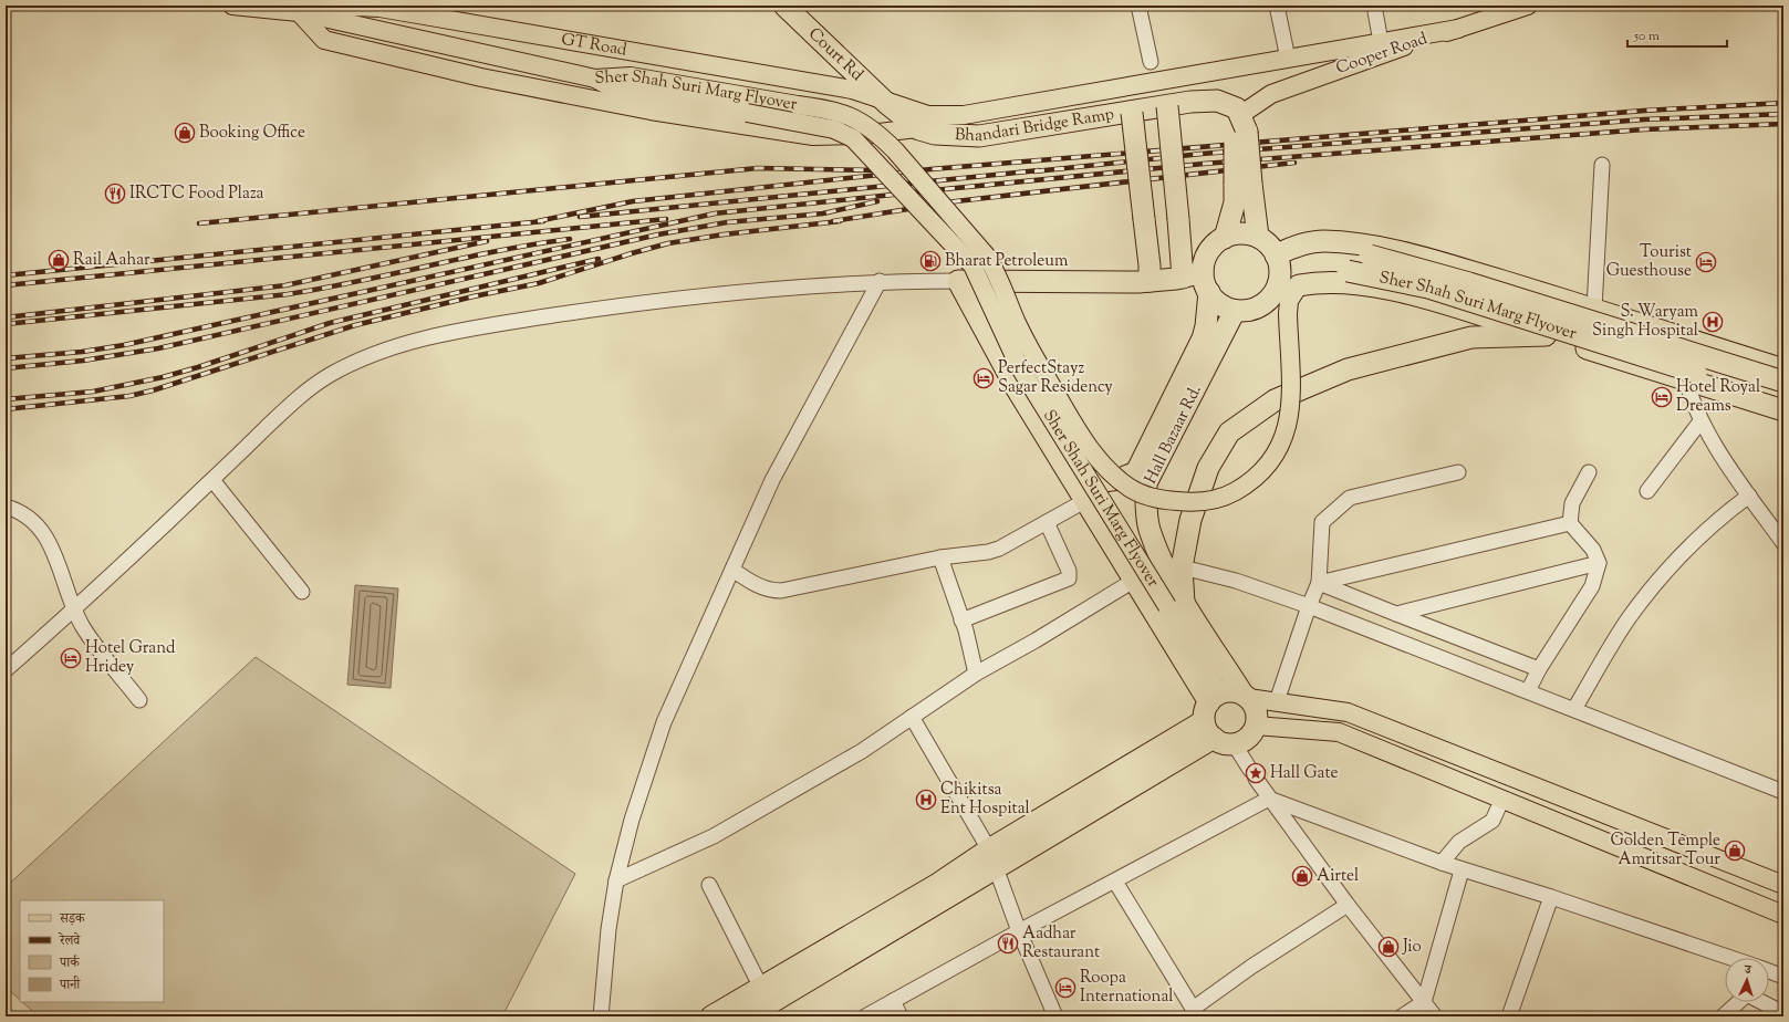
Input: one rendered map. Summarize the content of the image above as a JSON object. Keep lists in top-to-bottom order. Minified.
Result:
{"streets":{"highway":["Court Rd","Sher Shah Suri Marg Flyover","Bhandari Bridge Ramp","Hall Bazaar Rd."],"main road":["GT Road","Cooper Road"]},"crossings":[["GT Road","Court Rd"],["GT Road","Cooper Road"],["GT Road","Bhandari Bridge Ramp"],["Court Rd","Bhandari Bridge Ramp"],["Cooper Road","Bhandari Bridge Ramp"],["Sher Shah Suri Marg Flyover","Hall Bazaar Rd."]],"places":{"shop":["Booking Office","Rail Aahar","Golden Temple Amritsar Tour","Airtel","Jio"],"restaurant":["IRCTC Food Plaza","Aadhar Restaurant"],"fuel station":["Bharat Petroleum"],"hotel":["Tourist Guesthouse","PerfectStayz Sagar Residency","Hotel Royal Dreams","Hotel Grand Hridey","Roopa International"],"hospital":["S. Waryam Singh Hospital","Chikitsa Ent Hospital"],"place":["Hall Gate"]},"legend":["सड़क","रेलवे","पार्क","पानी"],"scale_bar":"50 m","north":"top"}
